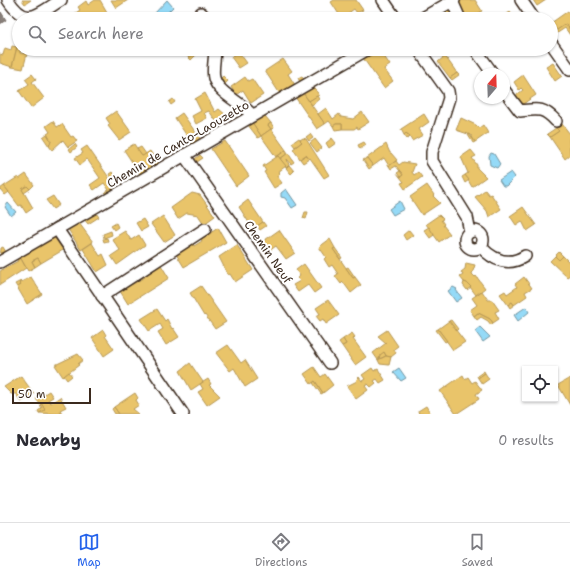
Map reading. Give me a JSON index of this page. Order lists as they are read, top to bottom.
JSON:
{
  "streets": {
    "street": ["Chemin de Canto-Laouzetto", "Chemin Neuf"]
  },
  "crossings": [
    ["Chemin de Canto-Laouzetto", "Chemin Neuf"]
  ],
  "scale_bar": "50 m",
  "north": "top",
  "page": {
    "search": "Search here",
    "scale": "50 m",
    "heading": ["Nearby", "0 results"],
    "nav": ["Map", "Directions", "Saved"]
  }
}
